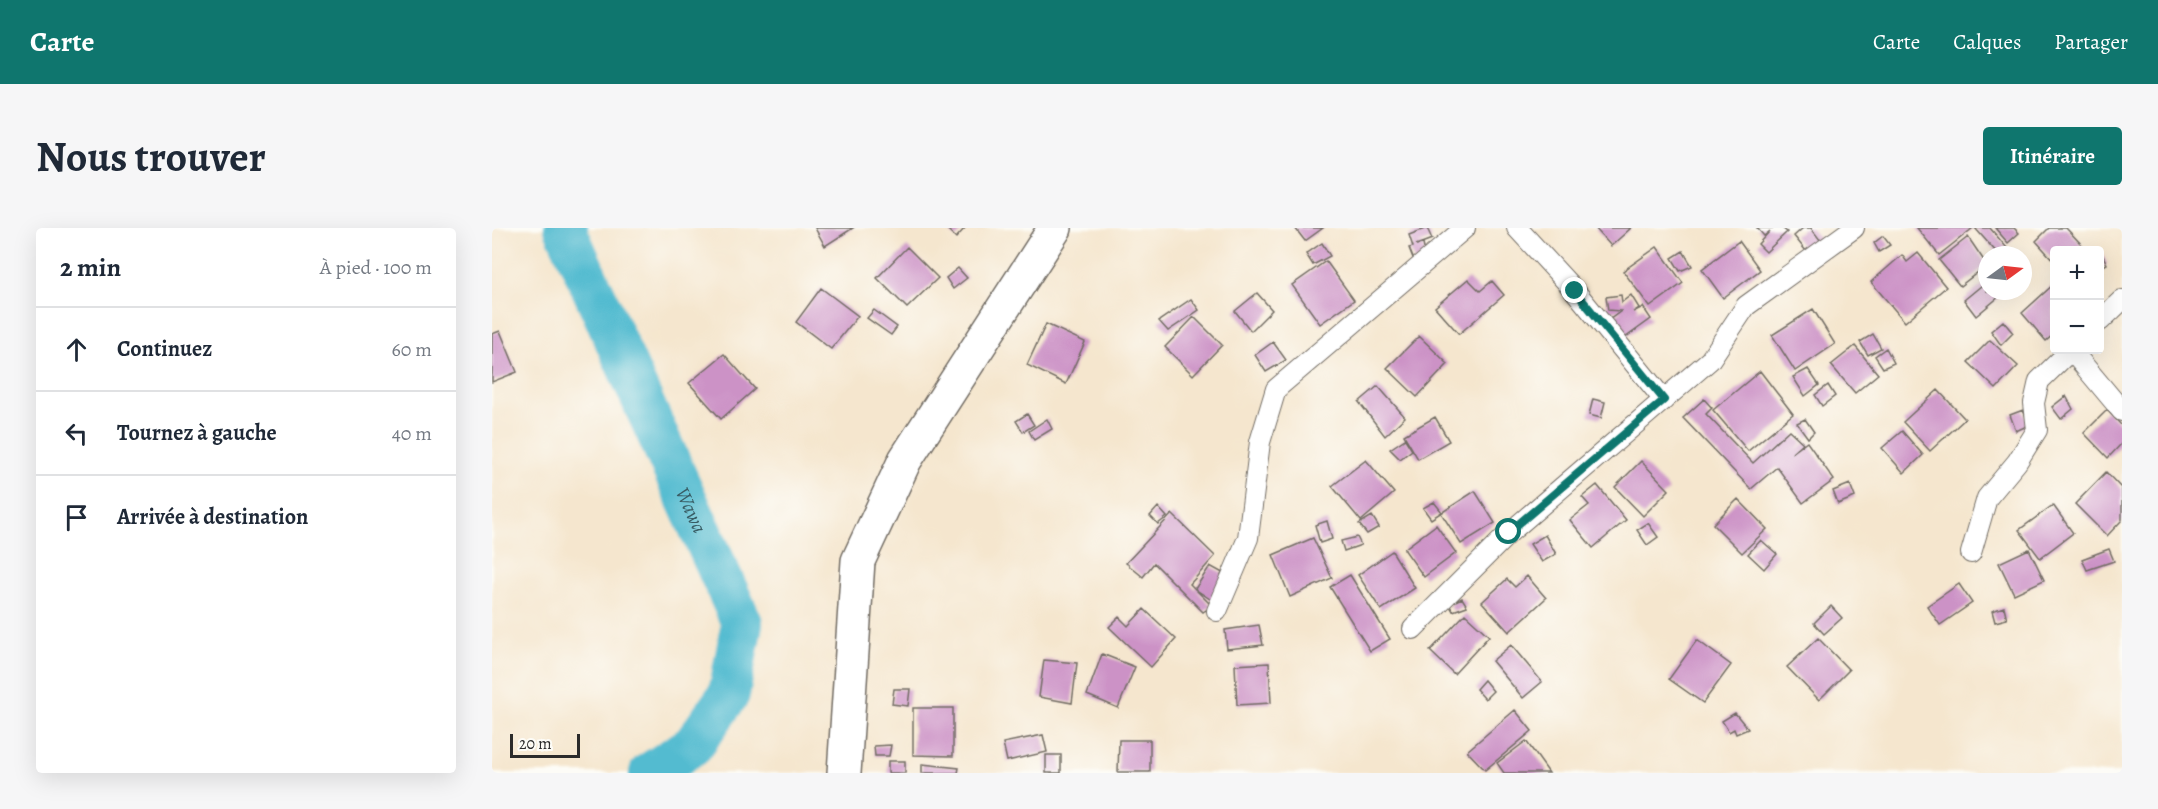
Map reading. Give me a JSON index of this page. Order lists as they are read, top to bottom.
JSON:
{
  "water": ["Wawa"],
  "scale_bar": "20 m",
  "north": "right",
  "page": {
    "header": "Carte",
    "nav": ["Carte", "Calques", "Partager"],
    "buttons": "Itinéraire",
    "title": "Nous trouver",
    "heading": ["2 min", "À pied · 100 m"],
    "map_buttons": ["+", "−"],
    "list": [
      ["Continuez", "60 m"],
      ["Tournez à gauche", "40 m"],
      "Arrivée à destination"
    ],
    "scale": "20 m"
  }
}
